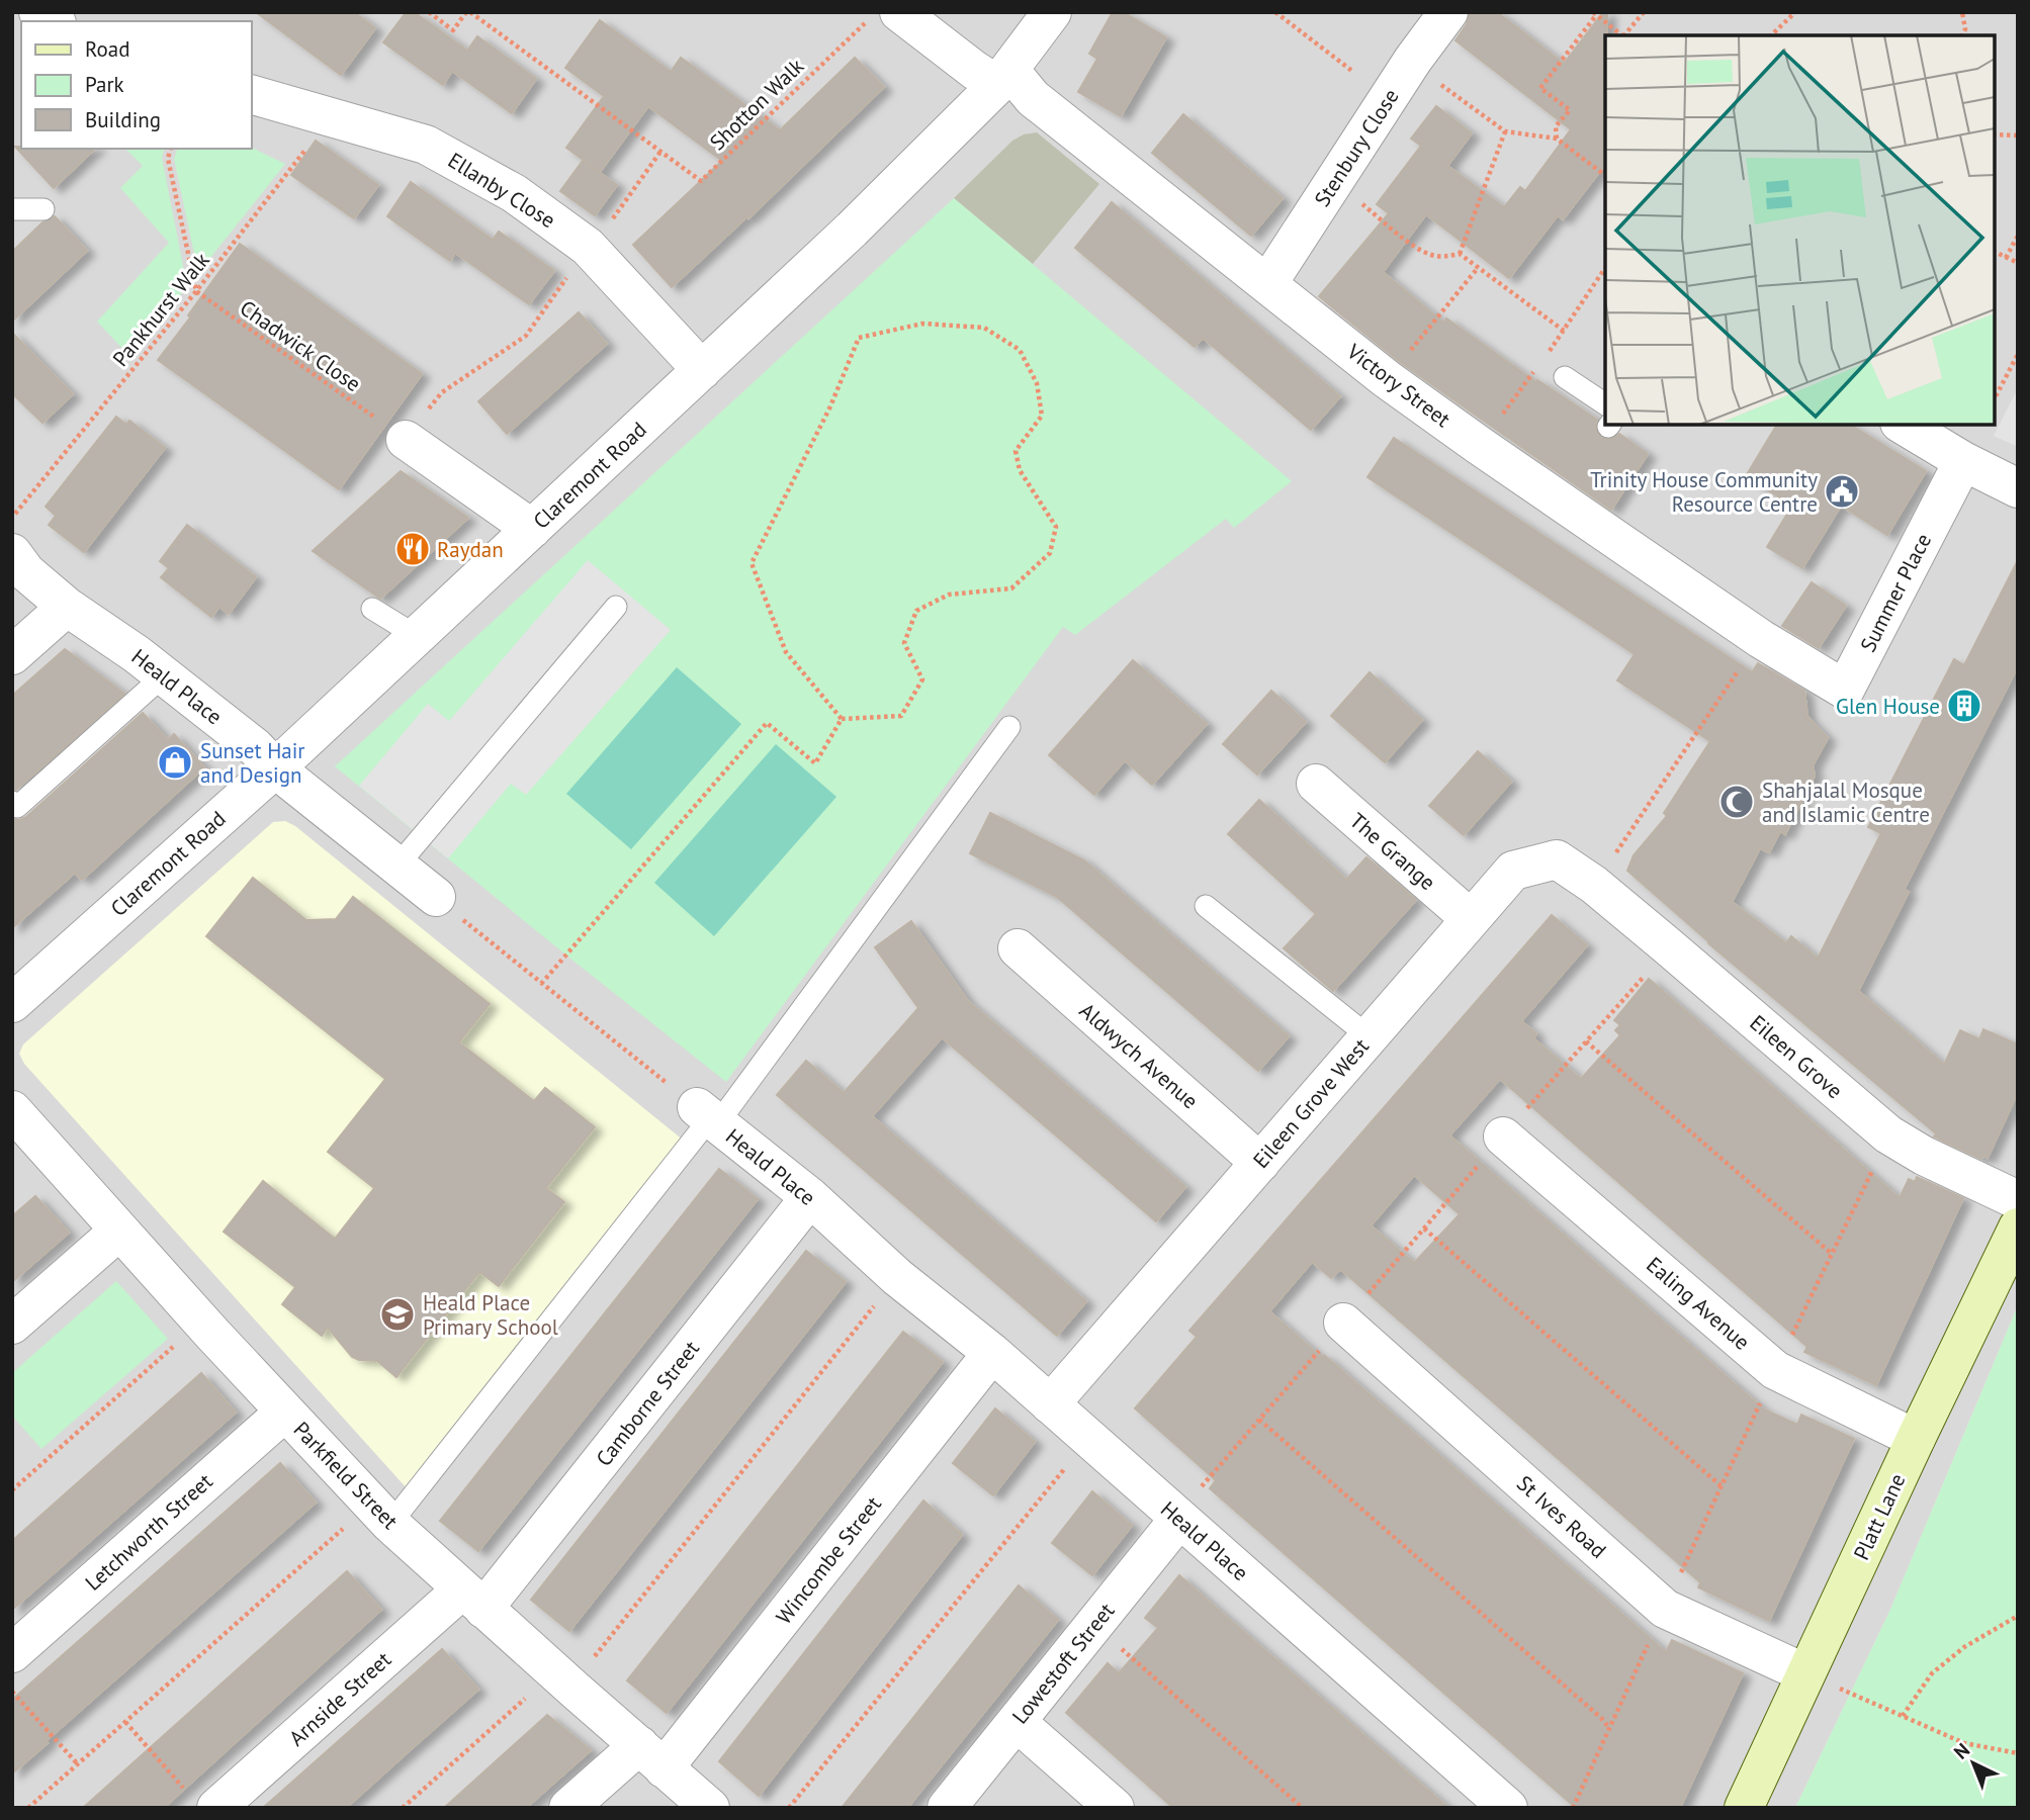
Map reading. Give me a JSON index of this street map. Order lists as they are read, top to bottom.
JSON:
{
  "streets": {
    "street": [
      "Stenbury Close",
      "Ellanby Close",
      "Victory Street",
      "Claremont Road",
      "Summer Place",
      "Heald Place",
      "The Grange",
      "Aldwych Avenue",
      "Eileen Grove",
      "Eileen Grove West",
      "Ealing Avenue",
      "Camborne Street",
      "Parkfield Street",
      "St Ives Road",
      "Platt Lane",
      "Letchworth Street",
      "Wincombe Street",
      "Lowestoft Street",
      "Arnside Street"
    ],
    "path": ["Shotton Walk", "Pankhurst Walk", "Chadwick Close"]
  },
  "crossings": [
    ["Shotton Walk", "Victory Street"],
    ["Stenbury Close", "Victory Street"],
    ["Ellanby Close", "Pankhurst Walk"],
    ["Ellanby Close", "Claremont Road"],
    ["Pankhurst Walk", "Chadwick Close"],
    ["Victory Street", "Claremont Road"],
    ["Victory Street", "Summer Place"],
    ["Claremont Road", "Heald Place"],
    ["Heald Place", "Eileen Grove West"],
    ["Heald Place", "Camborne Street"],
    ["Heald Place", "Wincombe Street"],
    ["Heald Place", "Lowestoft Street"],
    ["The Grange", "Eileen Grove West"],
    ["Aldwych Avenue", "Eileen Grove West"],
    ["Eileen Grove", "Eileen Grove West"],
    ["Ealing Avenue", "Platt Lane"],
    ["Camborne Street", "Parkfield Street"],
    ["Camborne Street", "Arnside Street"],
    ["Parkfield Street", "Letchworth Street"],
    ["Parkfield Street", "Wincombe Street"],
    ["Parkfield Street", "Arnside Street"],
    ["St Ives Road", "Platt Lane"]
  ],
  "places": {
    "public building": ["Trinity House Community Resource Centre"],
    "restaurant": ["Raydan"],
    "building": ["Glen House"],
    "shop": ["Sunset Hair and Design"],
    "mosque": ["Shahjalal Mosque and Islamic Centre"],
    "school or university": ["Heald Place Primary School"]
  },
  "legend": ["Road", "Park", "Building"],
  "north": "top left"
}
